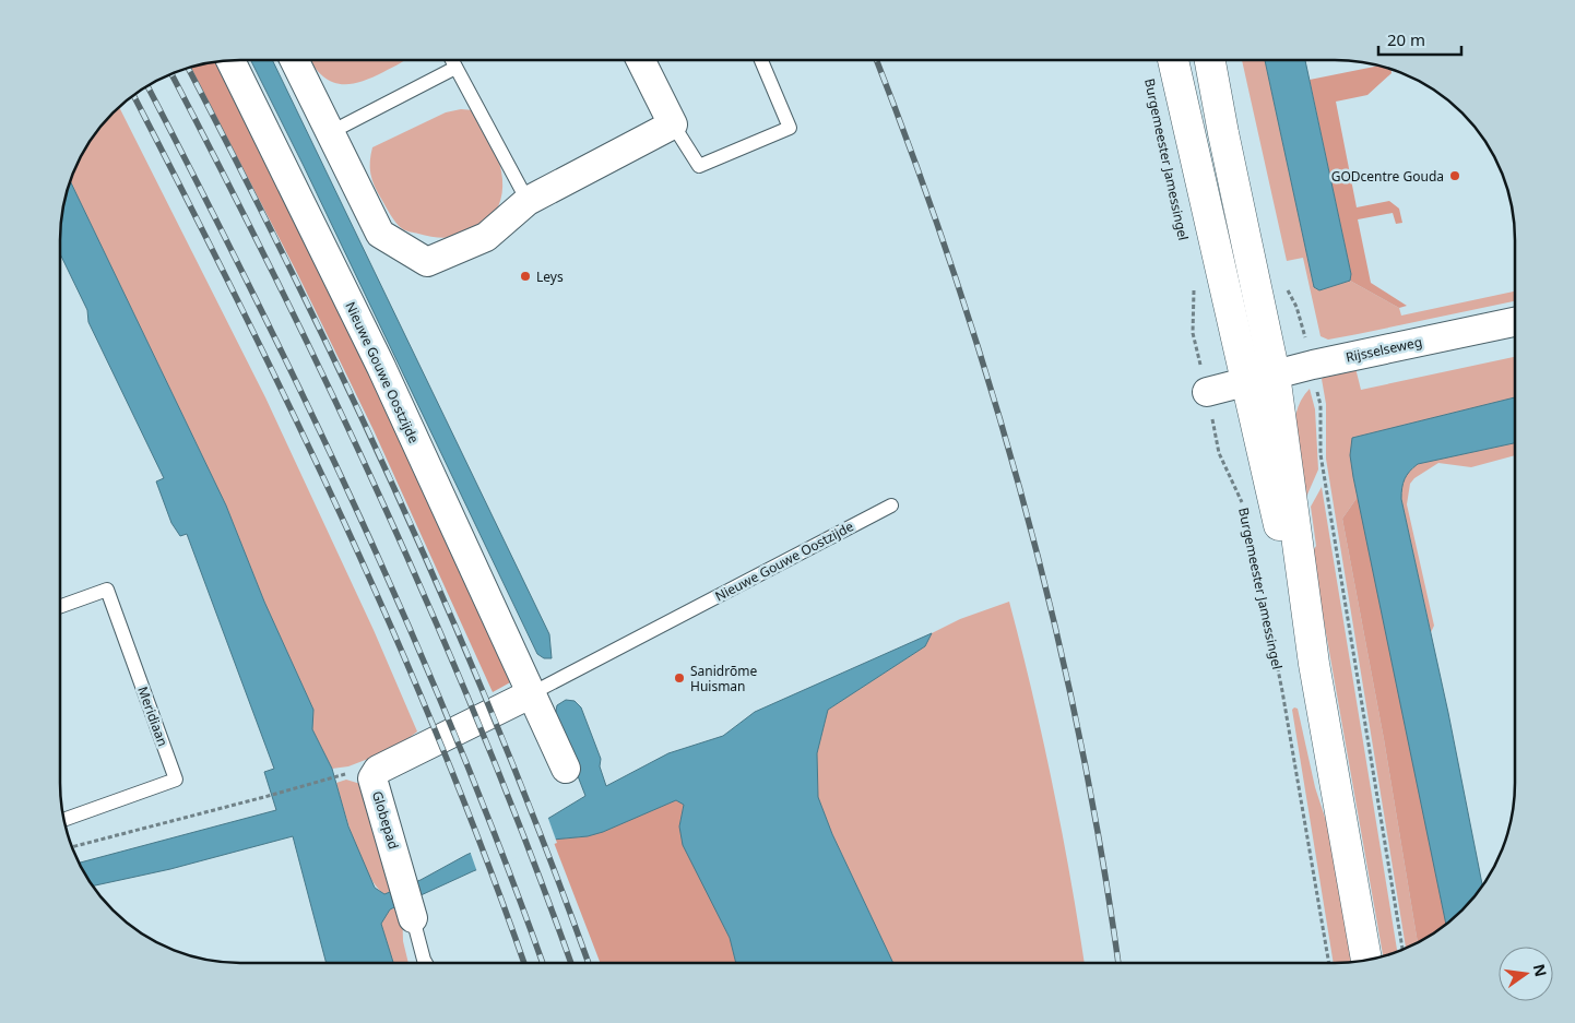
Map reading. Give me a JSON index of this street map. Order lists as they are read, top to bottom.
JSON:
{
  "streets": {
    "main road": ["Burgemeester Jamessingel"],
    "street": ["Rijsselseweg", "Nieuwe Gouwe Oostzijde", "Globepad"],
    "lane": ["Meridiaan"]
  },
  "crossings": [
    ["Burgemeester Jamessingel", "Rijsselseweg"],
    ["Nieuwe Gouwe Oostzijde", "Globepad"]
  ],
  "places": ["GODcentre Gouda", "Leys", "Sanidrõme Huisman"],
  "scale_bar": "20 m",
  "north": "right"
}
